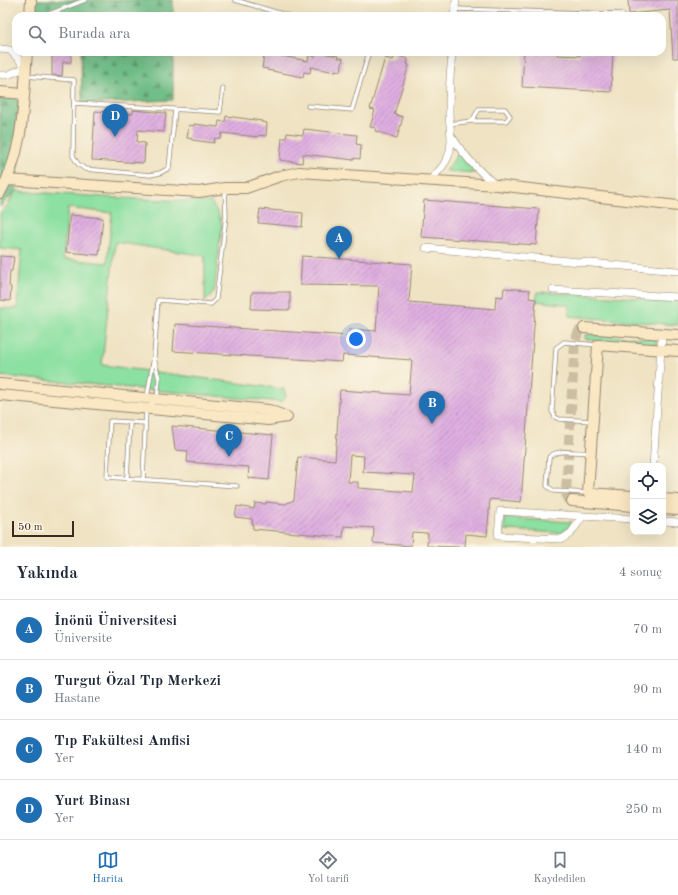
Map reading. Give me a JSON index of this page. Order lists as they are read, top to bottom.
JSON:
{
  "scale_bar": "50 m",
  "page": {
    "search": "Burada ara",
    "pins": [
      "D",
      "A",
      "B",
      "C"
    ],
    "scale": "50 m",
    "heading": ["Yakında", "4 sonuç"],
    "list": [
      {
        "mark": "A",
        "name": "İnönü Üniversitesi",
        "note": "Üniversite",
        "value": "70 m"
      },
      {
        "mark": "B",
        "name": "Turgut Özal Tıp Merkezi",
        "note": "Hastane",
        "value": "90 m"
      },
      {
        "mark": "C",
        "name": "Tıp Fakültesi Amfisi",
        "note": "Yer",
        "value": "140 m"
      },
      {
        "mark": "D",
        "name": "Yurt Binası",
        "note": "Yer",
        "value": "250 m"
      }
    ],
    "nav": ["Harita", "Yol tarifi", "Kaydedilen"]
  }
}
